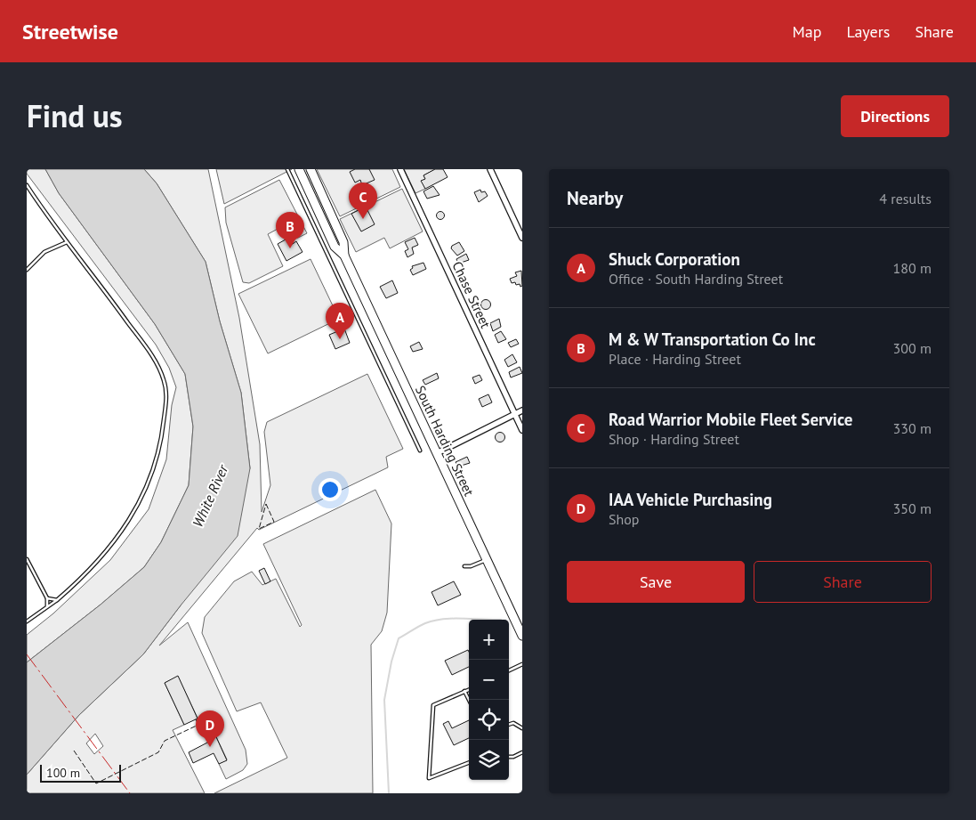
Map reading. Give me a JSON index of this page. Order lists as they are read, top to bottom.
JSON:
{
  "streets": {
    "main road": ["South Harding Street"],
    "street": ["Chase Street"]
  },
  "water": ["White River"],
  "scale_bar": "100 m",
  "page": {
    "header": "Streetwise",
    "nav": ["Map", "Layers", "Share"],
    "title": "Find us",
    "buttons": [
      "Directions",
      ["Save", "Share"]
    ],
    "heading": ["Nearby", "4 results"],
    "pins": [
      "C",
      "B",
      "A",
      "D"
    ],
    "list": [
      {
        "mark": "A",
        "name": "Shuck Corporation",
        "note": "Office · South Harding Street",
        "value": "180 m"
      },
      {
        "mark": "B",
        "name": "M & W Transportation Co Inc",
        "note": "Place · Harding Street",
        "value": "300 m"
      },
      {
        "mark": "C",
        "name": "Road Warrior Mobile Fleet Service",
        "note": "Shop · Harding Street",
        "value": "330 m"
      },
      {
        "mark": "D",
        "name": "IAA Vehicle Purchasing",
        "note": "Shop",
        "value": "350 m"
      }
    ],
    "map_buttons": ["+", "−"],
    "scale": "100 m"
  }
}
